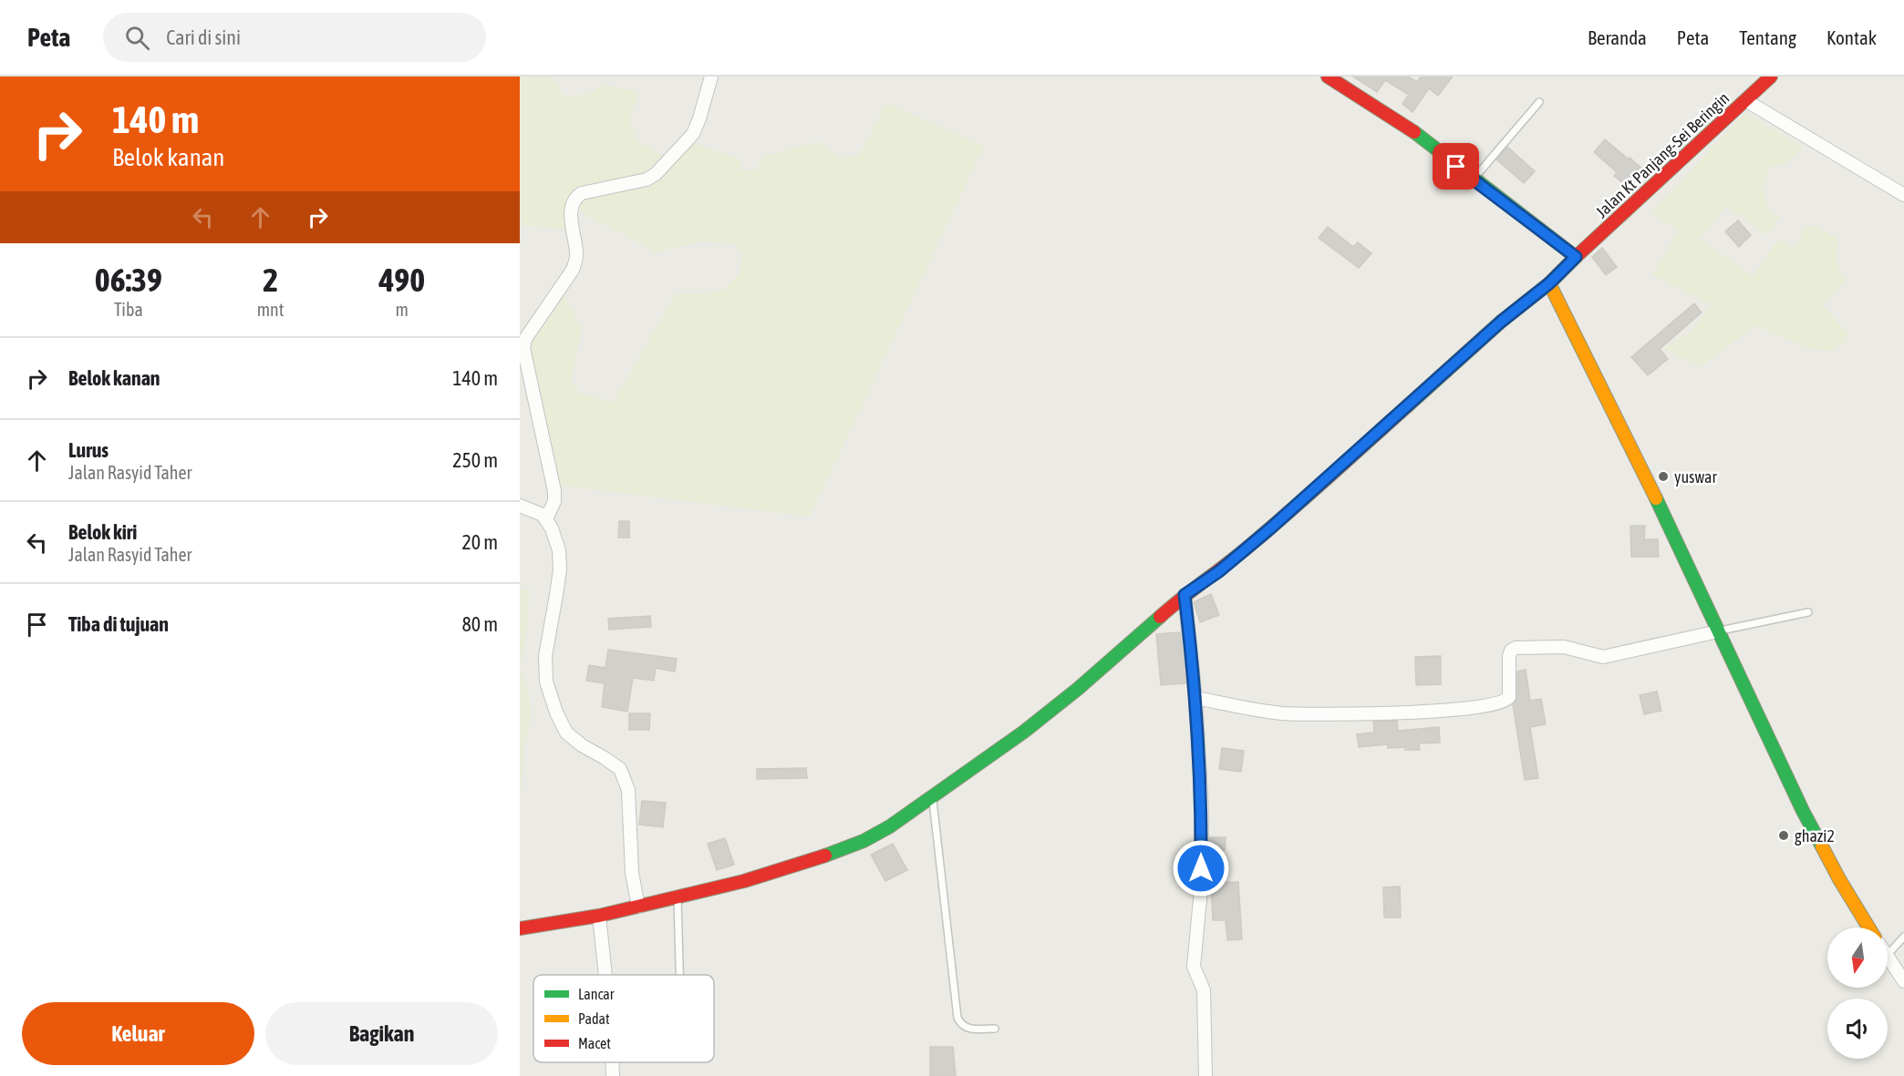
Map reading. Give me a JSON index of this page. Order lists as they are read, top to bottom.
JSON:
{
  "streets": {
    "street": ["Jalan Kt Panjang-Sei Beringin"]
  },
  "places": ["yuswar", "ghazi2"],
  "legend": ["Lancar", "Padat", "Macet"],
  "north": "bottom",
  "page": {
    "header": "Peta",
    "search": "Cari di sini",
    "nav": [
      "Beranda",
      "Peta",
      "Tentang",
      "Kontak"
    ],
    "turn": ["140 m", "Belok kanan"],
    "eta": [
      "06:39",
      "Tiba",
      "2",
      "mnt",
      "490",
      "m"
    ],
    "list": [
      {
        "name": "Belok kanan",
        "value": "140 m"
      },
      {
        "name": "Lurus",
        "note": "Jalan Rasyid Taher",
        "value": "250 m"
      },
      {
        "name": "Belok kiri",
        "note": "Jalan Rasyid Taher",
        "value": "20 m"
      },
      {
        "name": "Tiba di tujuan",
        "value": "80 m"
      }
    ],
    "buttons": ["Keluar", "Bagikan"]
  }
}
